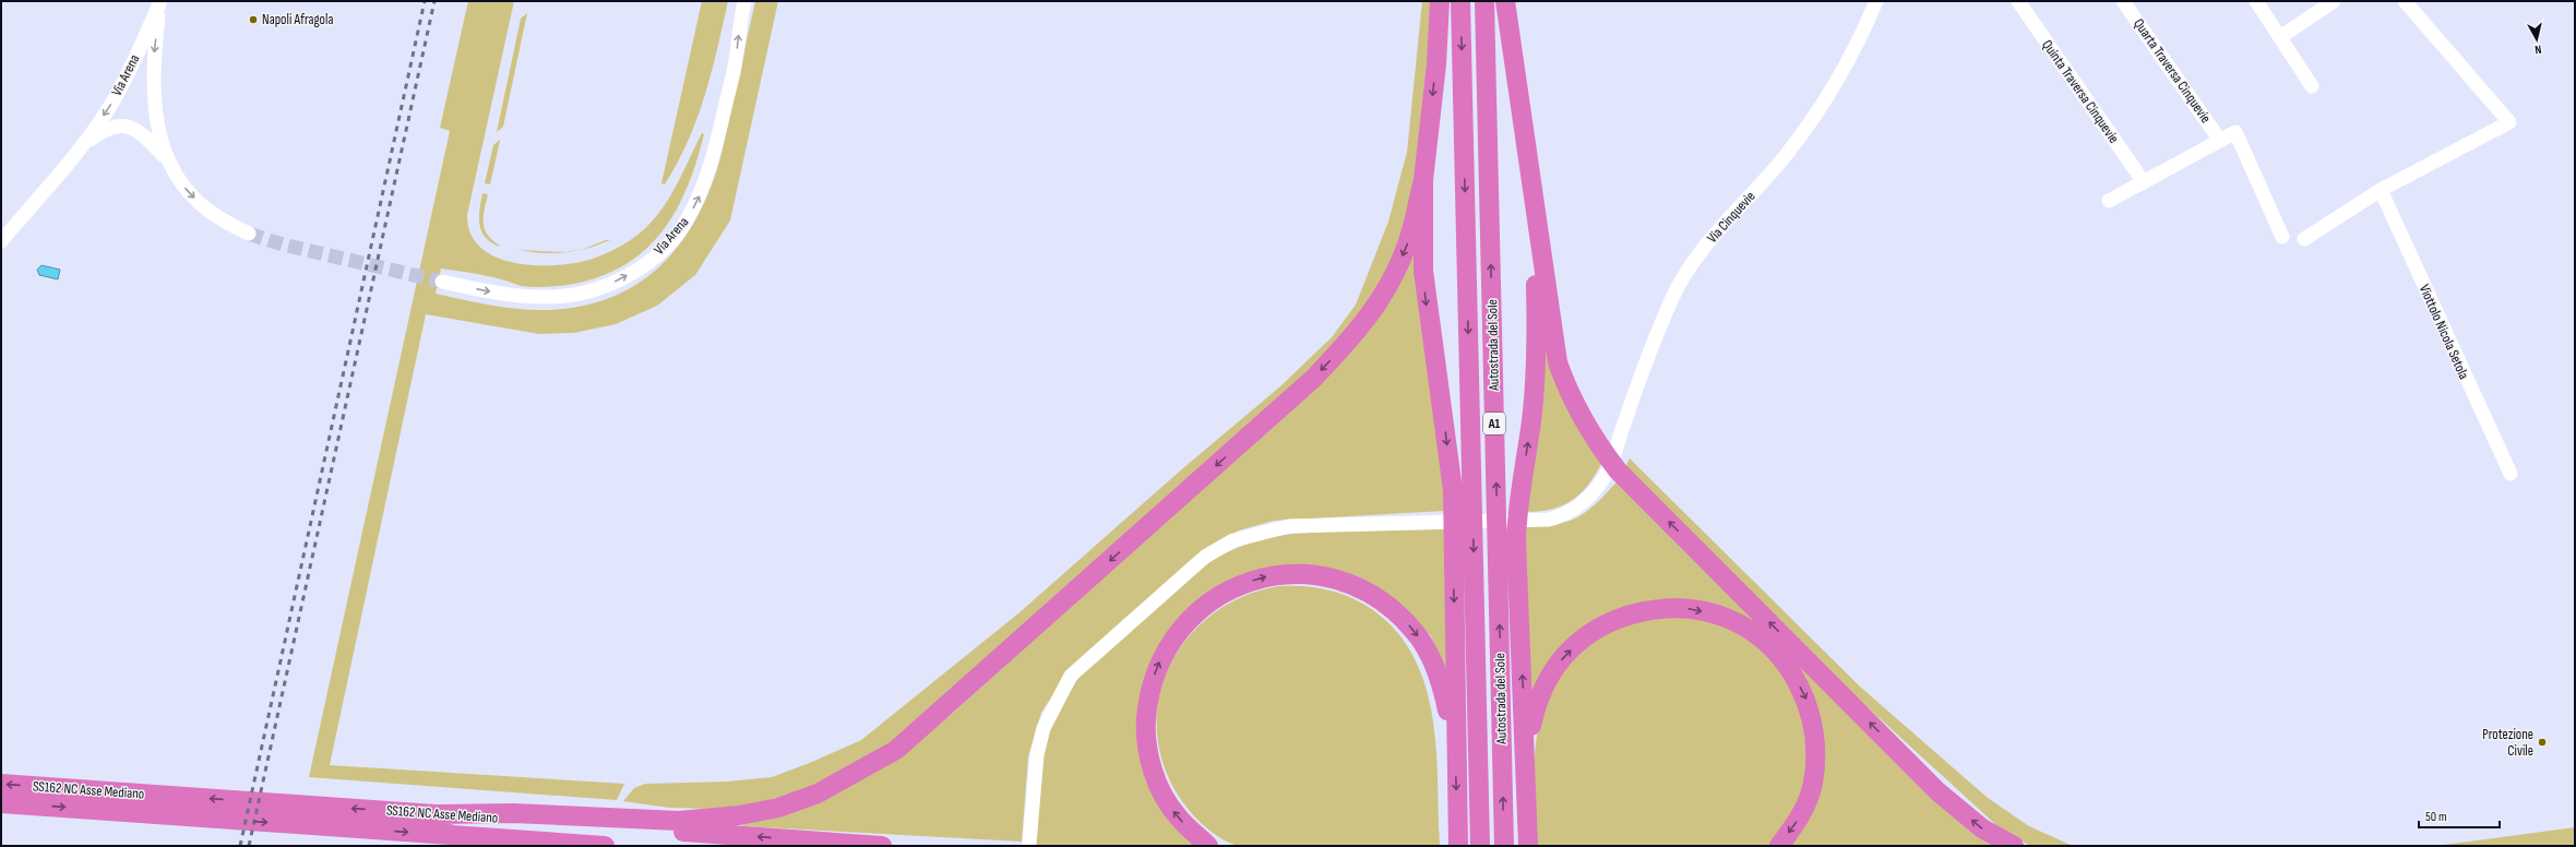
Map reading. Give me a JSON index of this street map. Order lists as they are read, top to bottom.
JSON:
{
  "streets": {
    "highway": ["Autostrada del Sole", "A1", "SS162 NC Asse Mediano"],
    "street": [
      "Quarta Traversa Cinquevie",
      "Via Arena",
      "Quinta Traversa Cinquevie",
      "Via Cinquevie",
      "Viottolo Nicola Setola"
    ]
  },
  "places": ["Napoli Afragola", "Protezione Civile"],
  "scale_bar": "50 m",
  "north": "bottom"
}
